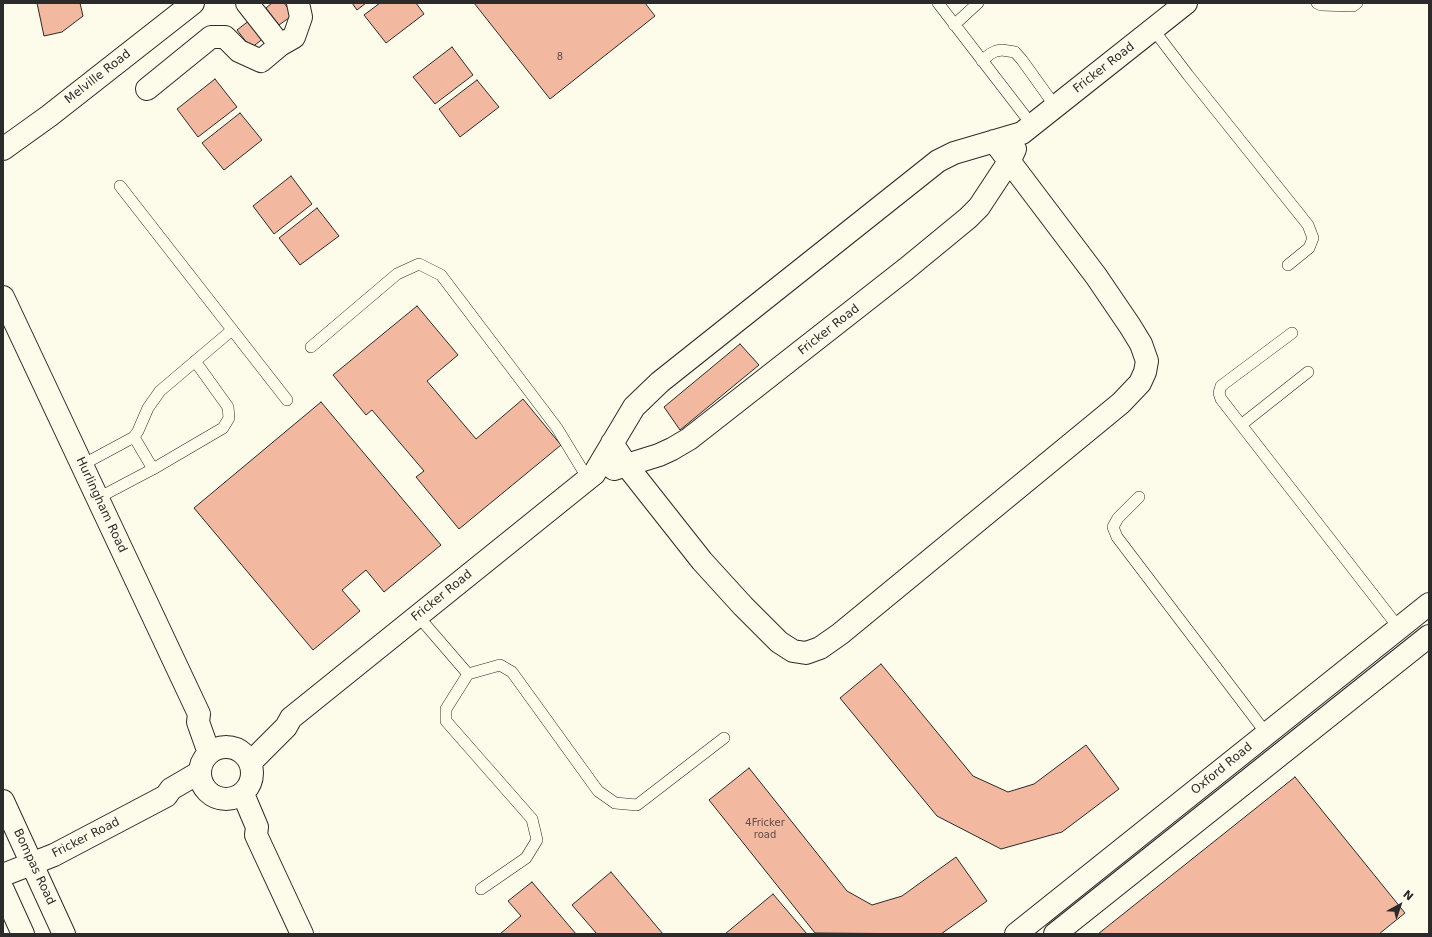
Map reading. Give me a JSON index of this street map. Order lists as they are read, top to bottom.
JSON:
{
  "streets": {
    "street": [
      "Fricker Road",
      "Melville Road",
      "Hurlingham Road",
      "Oxford Road",
      "Bompas Road"
    ]
  },
  "crossings": [
    ["Fricker Road", "Hurlingham Road"],
    ["Fricker Road", "Bompas Road"]
  ],
  "house_numbers": ["8", "4Fricker road"],
  "north": "top right"
}
